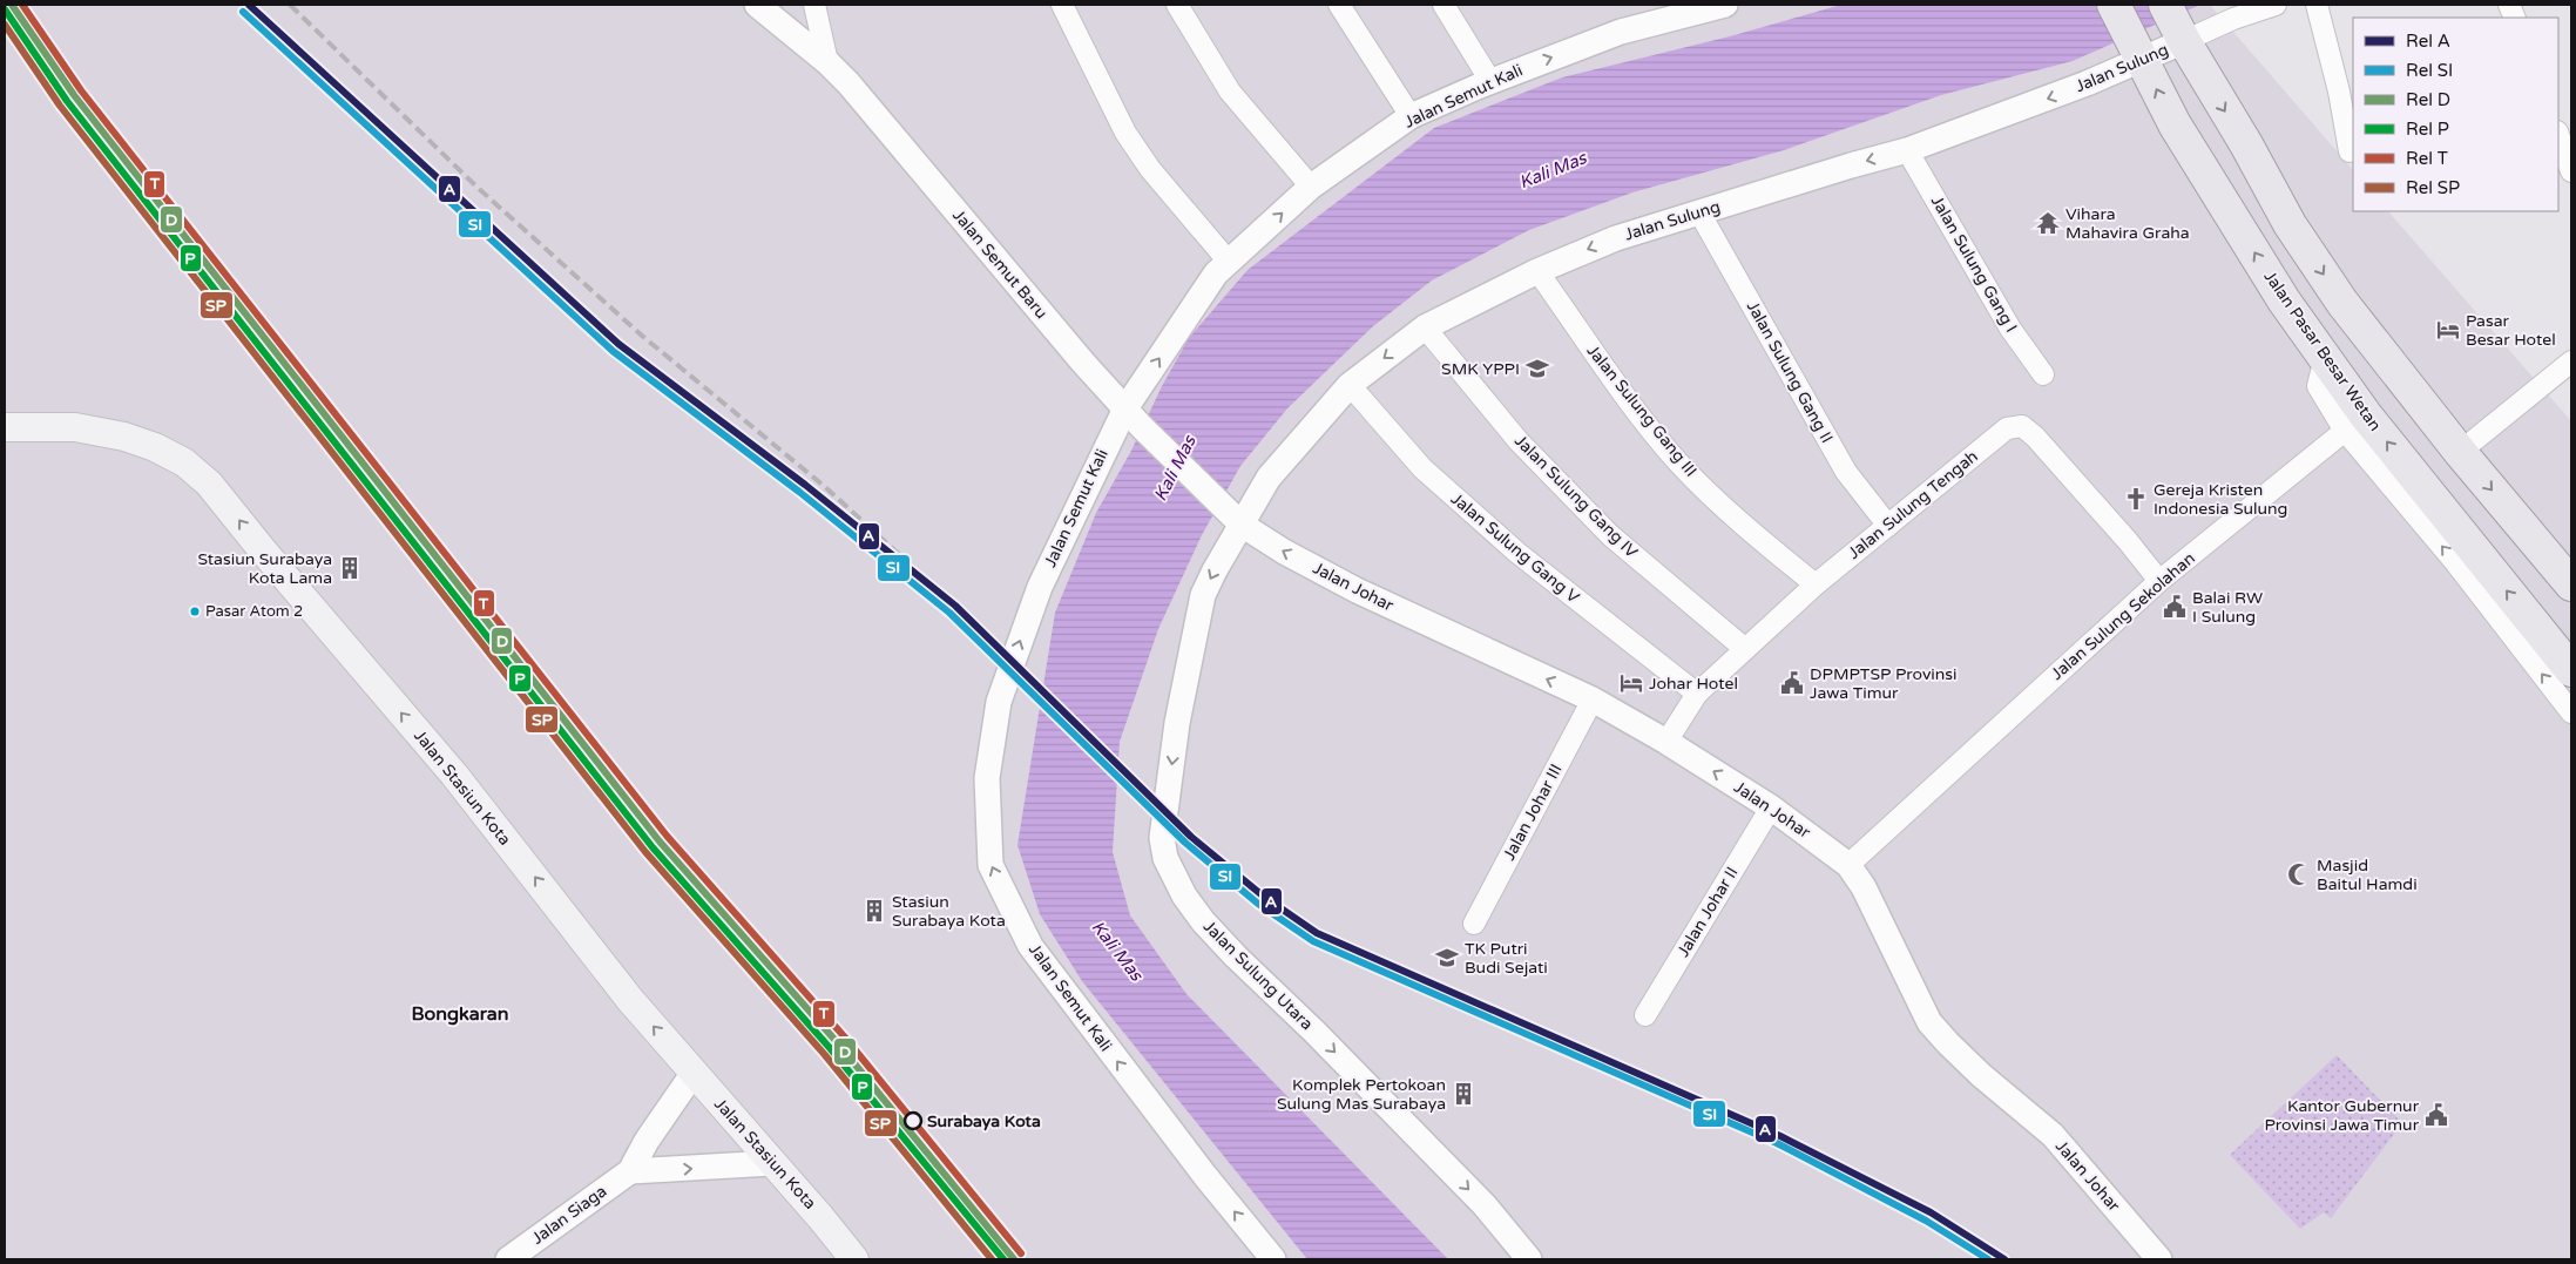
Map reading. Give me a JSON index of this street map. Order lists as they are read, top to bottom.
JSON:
{
  "streets": {
    "main road": ["Jalan Pasar Besar Wetan", "Jalan Stasiun Kota"],
    "street": [
      "Jalan Sulung",
      "Jalan Semut Kali",
      "Jalan Semut Baru",
      "Jalan Sulung Gang I",
      "Jalan Sulung Gang II",
      "Jalan Sulung Gang III",
      "Jalan Sulung Gang IV",
      "Jalan Sulung Tengah",
      "Jalan Sulung Gang V",
      "Jalan Johar",
      "Jalan Sulung Sekolahan",
      "Jalan Johar III",
      "Jalan Johar II",
      "Jalan Sulung Utara",
      "Jalan Siaga"
    ]
  },
  "crossings": [
    ["Jalan Sulung", "Jalan Semut Baru"],
    ["Jalan Sulung", "Jalan Sulung Gang I"],
    ["Jalan Sulung", "Jalan Pasar Besar Wetan"],
    ["Jalan Sulung", "Jalan Sulung Gang II"],
    ["Jalan Sulung", "Jalan Sulung Gang III"],
    ["Jalan Sulung", "Jalan Sulung Gang IV"],
    ["Jalan Sulung", "Jalan Sulung Gang V"],
    ["Jalan Sulung", "Jalan Johar"],
    ["Jalan Sulung", "Jalan Sulung Utara"],
    ["Jalan Semut Kali", "Jalan Semut Baru"],
    ["Jalan Semut Baru", "Jalan Johar"],
    ["Jalan Semut Baru", "Jalan Sulung Utara"],
    ["Jalan Sulung Gang II", "Jalan Sulung Tengah"],
    ["Jalan Sulung Gang III", "Jalan Sulung Tengah"],
    ["Jalan Sulung Gang IV", "Jalan Sulung Tengah"],
    ["Jalan Sulung Tengah", "Jalan Sulung Gang V"],
    ["Jalan Sulung Tengah", "Jalan Johar"],
    ["Jalan Sulung Tengah", "Jalan Sulung Sekolahan"],
    ["Jalan Johar", "Jalan Sulung Sekolahan"],
    ["Jalan Johar", "Jalan Johar III"],
    ["Jalan Johar", "Jalan Johar II"],
    ["Jalan Johar", "Jalan Sulung Utara"],
    ["Jalan Stasiun Kota", "Jalan Siaga"]
  ],
  "one_way": [
    "Jalan Sulung",
    "Jalan Johar",
    "Jalan Stasiun Kota",
    "Jalan Sulung Utara"
  ],
  "districts": ["Bongkaran"],
  "water": ["Kali Mas"],
  "places": {
    "temple": ["Vihara Mahavira Graha"],
    "hotel": ["Pasar Besar Hotel", "Johar Hotel"],
    "school or university": ["SMK YPPI", "TK Putri Budi Sejati"],
    "church": ["Gereja Kristen Indonesia Sulung"],
    "building": ["Stasiun Surabaya Kota Lama", "Stasiun Surabaya Kota", "Komplek Pertokoan Sulung Mas Surabaya"],
    "public building": ["Balai RW I Sulung", "DPMPTSP Provinsi Jawa Timur", "Kantor Gubernur Provinsi Jawa Timur"],
    "other": ["Pasar Atom 2", "Surabaya Kota"],
    "mosque": ["Masjid Baitul Hamdi"]
  },
  "lines": [
    "rail line A",
    "rail line D",
    "rail line T",
    "rail line P",
    "rail line SI",
    "rail line SP"
  ],
  "legend": [
    "Rel A",
    "Rel SI",
    "Rel D",
    "Rel P",
    "Rel T",
    "Rel SP"
  ]
}
